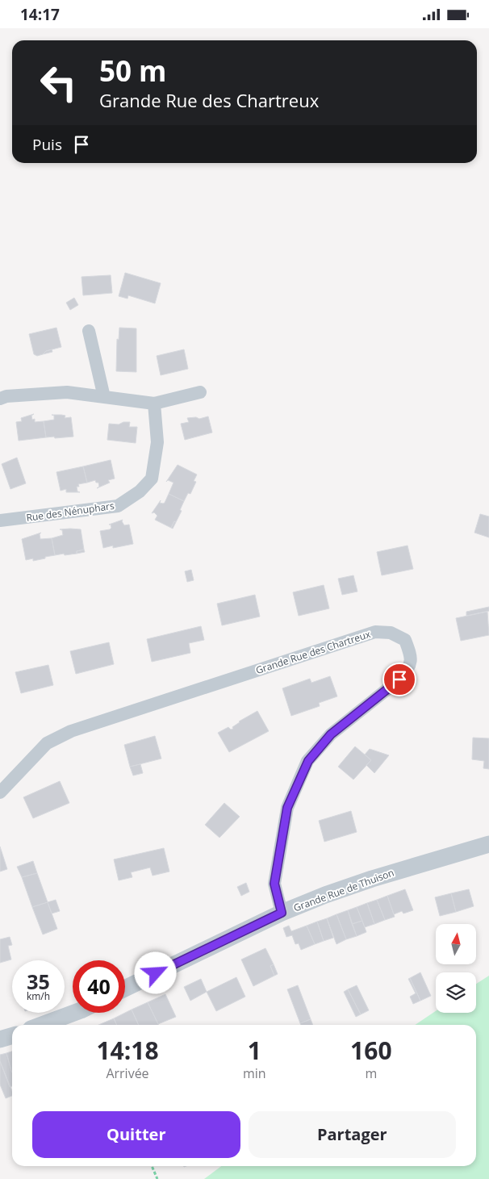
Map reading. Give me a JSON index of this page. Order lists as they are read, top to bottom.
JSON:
{
  "streets": {
    "street": ["Rue des Nénuphars", "Grande Rue des Chartreux", "Grande Rue de Thuison"]
  },
  "crossings": [
    ["Grande Rue des Chartreux", "Grande Rue de Thuison"]
  ],
  "north": "top",
  "page": {
    "status": "14:17",
    "turn": ["50 m", "Grande Rue des Chartreux"],
    "then": "Puis",
    "speed": "35 km/h",
    "limit": "40",
    "eta": [
      "14:18",
      "Arrivée",
      "1",
      "min",
      "160",
      "m"
    ],
    "buttons": ["Quitter", "Partager"]
  }
}
